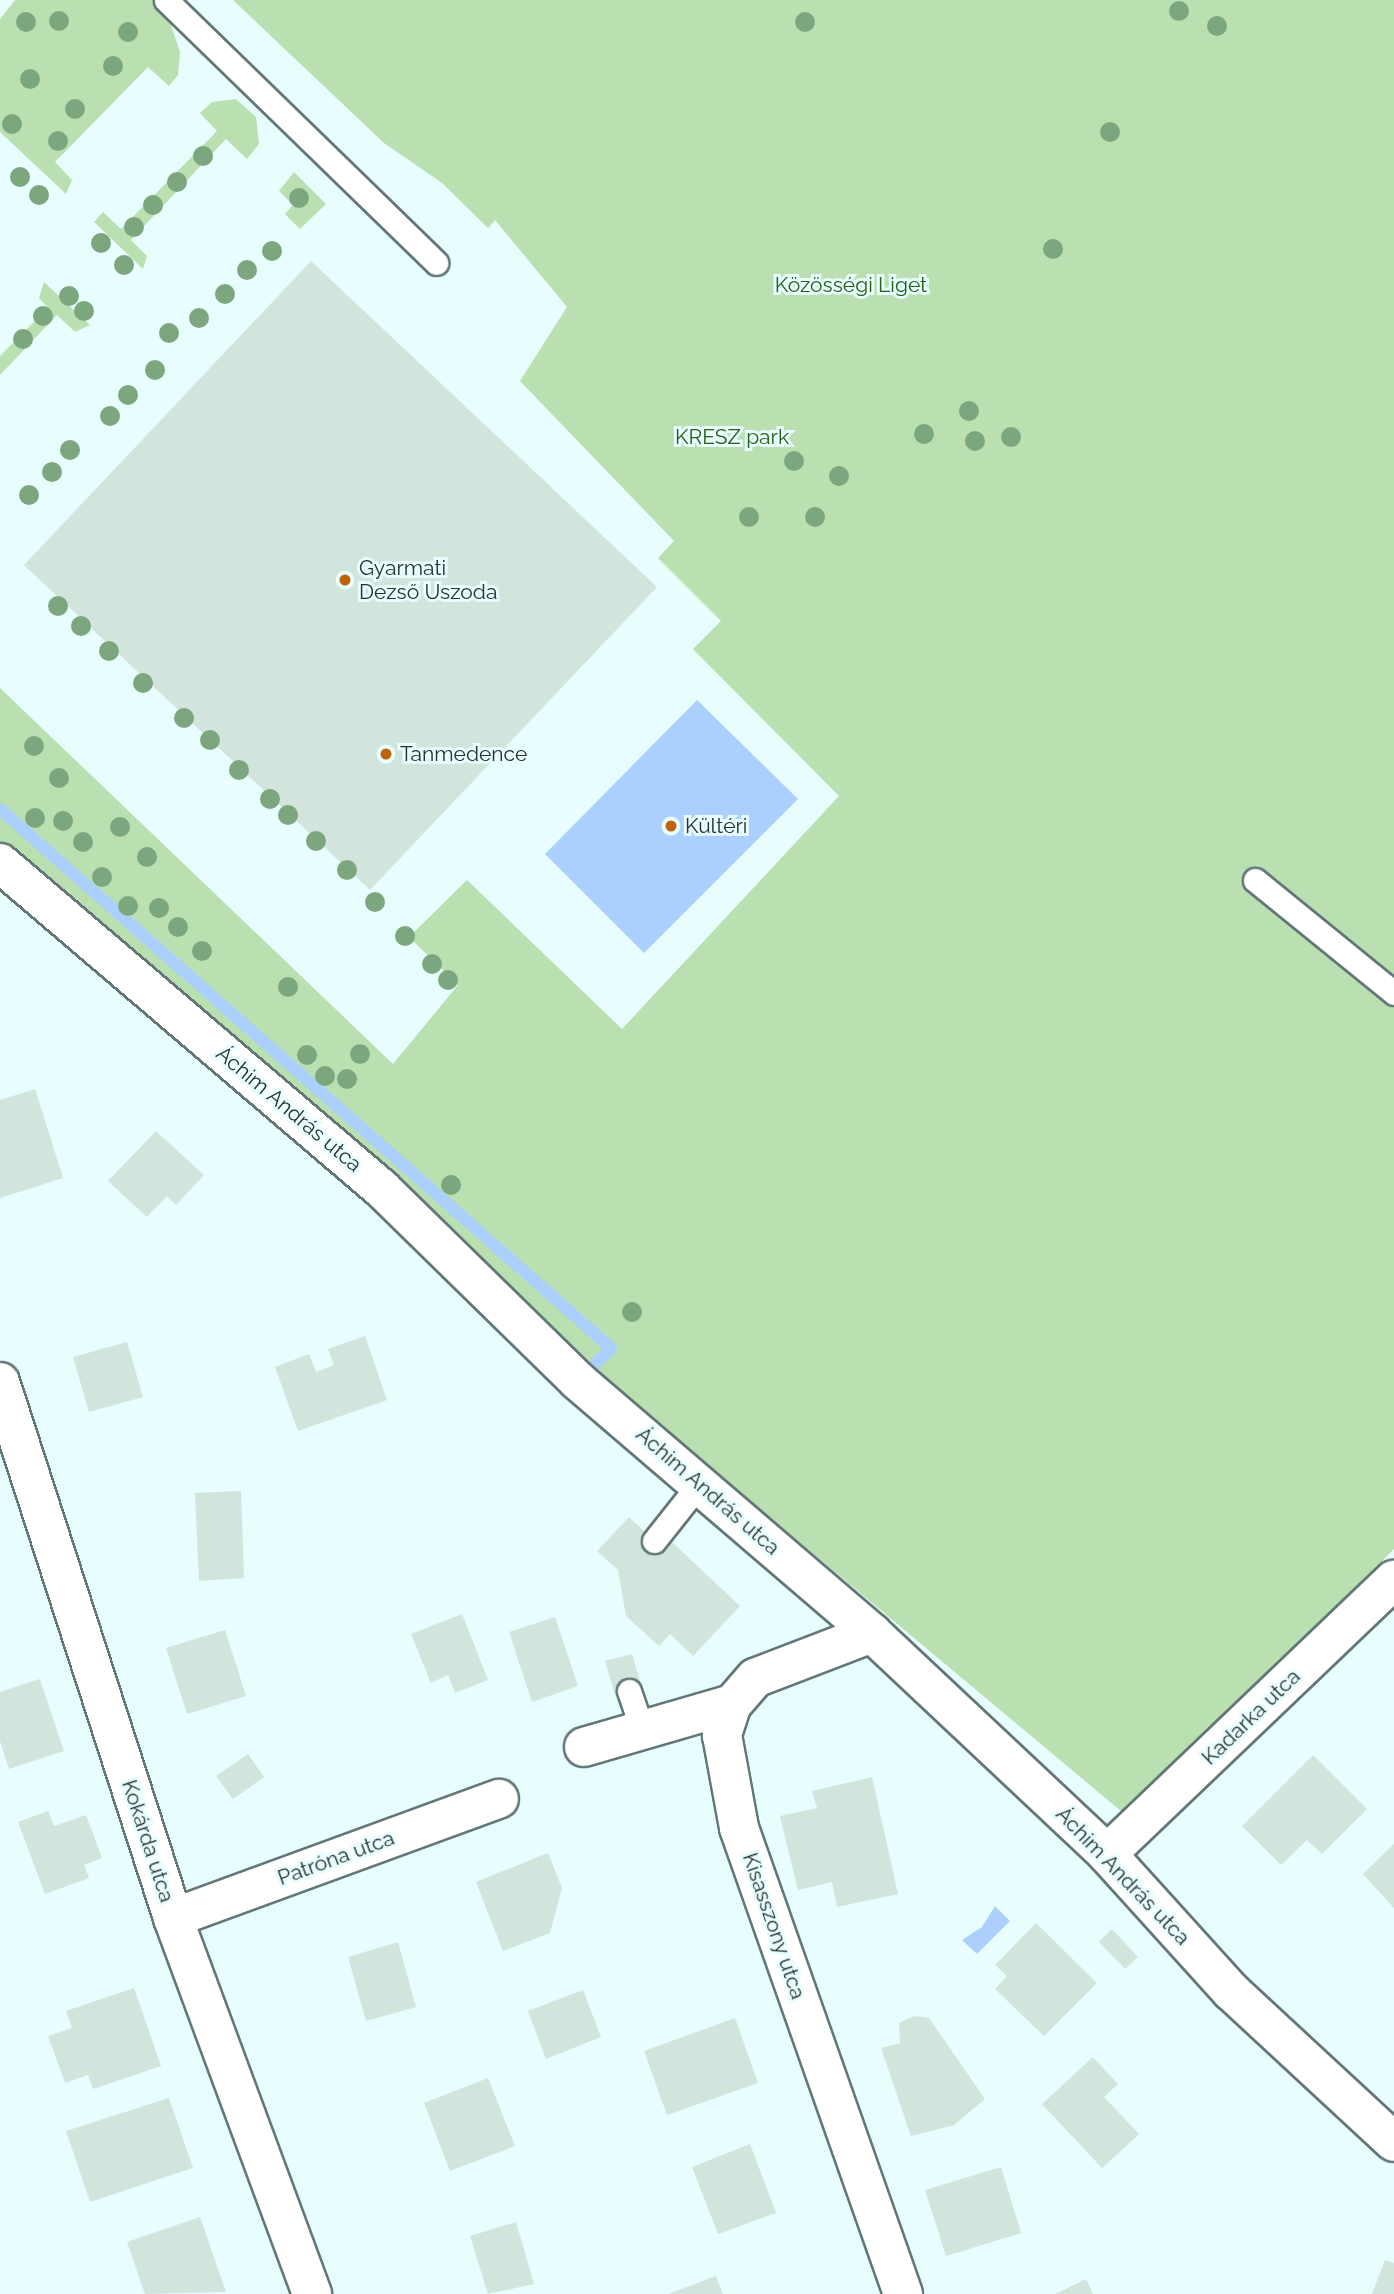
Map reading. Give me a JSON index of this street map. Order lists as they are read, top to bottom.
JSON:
{
  "streets": {
    "street": [
      "Áchim András utca",
      "Kadarka utca",
      "Kokárda utca",
      "Patróna utca",
      "Kisasszony utca"
    ]
  },
  "crossings": [
    ["Áchim András utca", "Kadarka utca"],
    ["Áchim András utca", "Kisasszony utca"],
    ["Kokárda utca", "Patróna utca"]
  ],
  "parks": ["Közösségi Liget", "KRESZ park"],
  "places": ["Gyarmati Dezső Uszoda", "Tanmedence", "Kültéri"]
}
